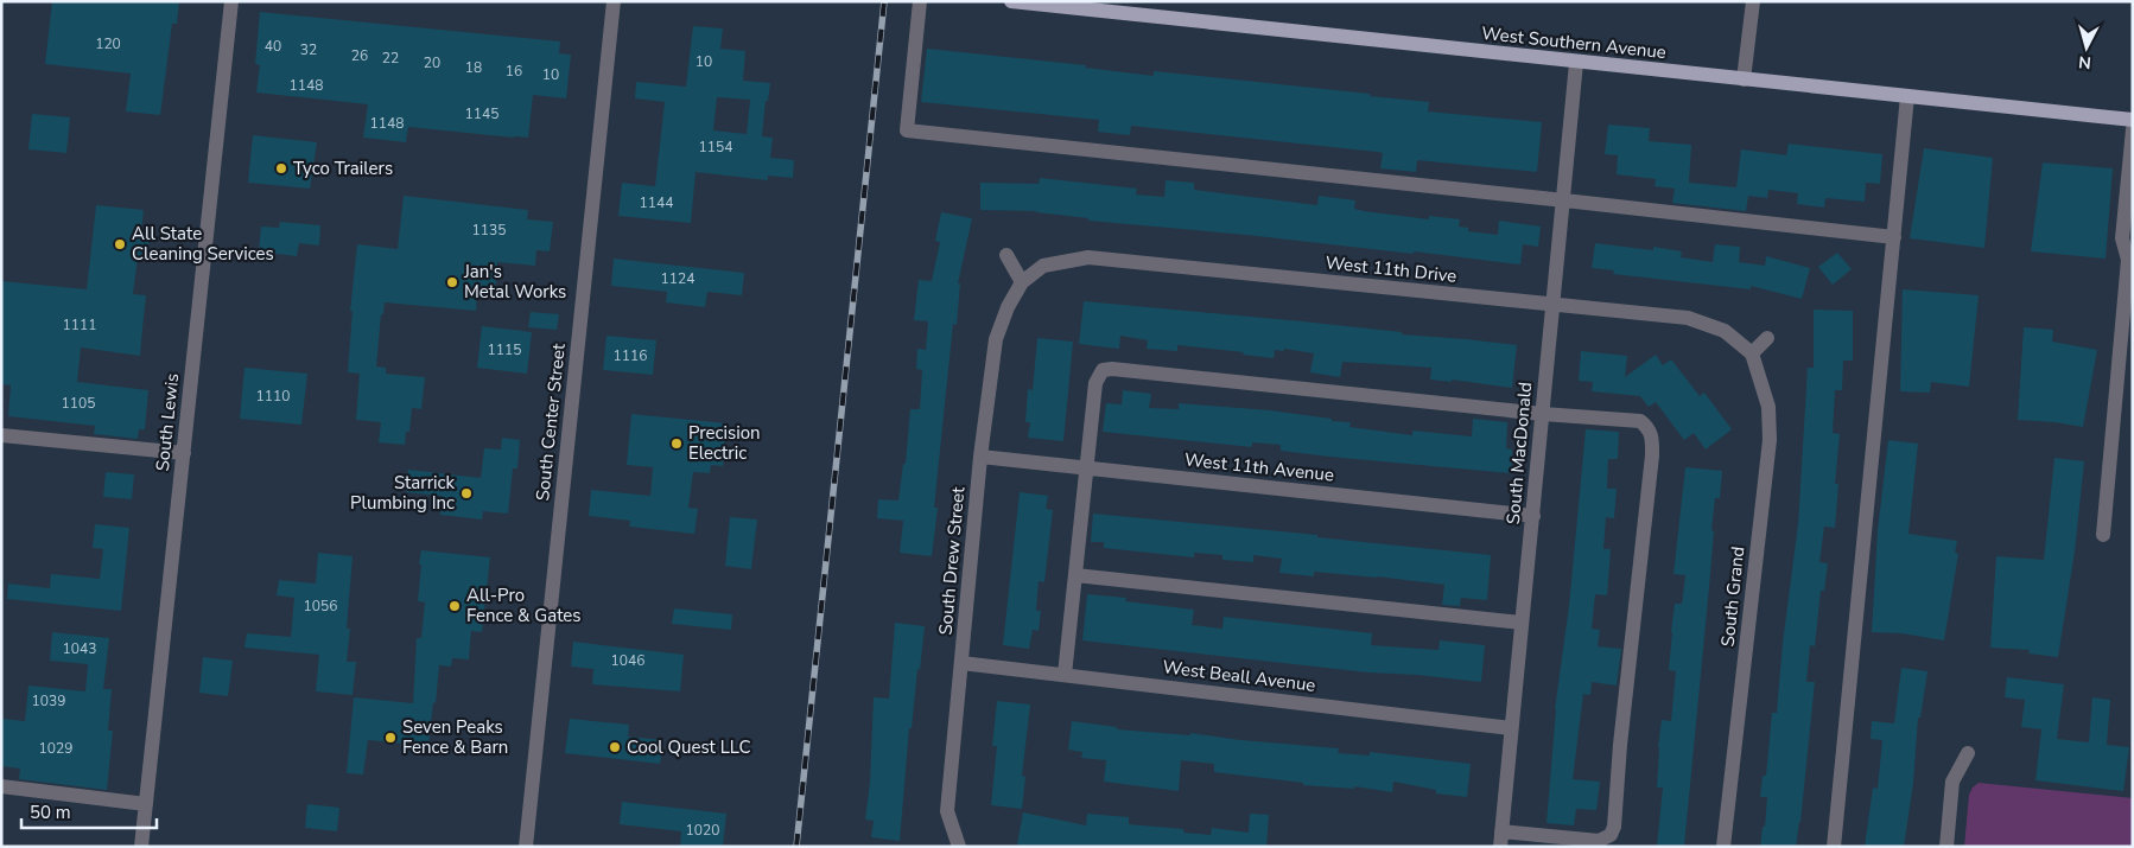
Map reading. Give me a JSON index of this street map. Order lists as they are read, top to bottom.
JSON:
{
  "streets": {
    "main road": ["West Southern Avenue"],
    "street": [
      "West 11th Drive",
      "South Lewis",
      "South Center Street",
      "South MacDonald",
      "West 11th Avenue",
      "South Drew Street",
      "South Grand",
      "West Beall Avenue"
    ]
  },
  "crossings": [
    ["West Southern Avenue", "South MacDonald"],
    ["West 11th Drive", "South MacDonald"],
    ["West 11th Drive", "South Drew Street"],
    ["West 11th Drive", "South Grand"],
    ["South MacDonald", "West 11th Avenue"],
    ["South MacDonald", "West Beall Avenue"],
    ["West 11th Avenue", "South Drew Street"],
    ["South Drew Street", "West Beall Avenue"]
  ],
  "places": [
    "Tyco Trailers",
    "All State Cleaning Services",
    "Jan's Metal Works",
    "Precision Electric",
    "Starrick Plumbing Inc",
    "All-Pro Fence & Gates",
    "Seven Peaks Fence & Barn",
    "Cool Quest LLC"
  ],
  "house_numbers": [
    "120",
    "40",
    "32",
    "26",
    "22",
    "10",
    "20",
    "18",
    "16",
    "10",
    "1148",
    "1145",
    "1148",
    "1154",
    "1144",
    "1135",
    "1124",
    "1111",
    "1115",
    "1116",
    "1110",
    "1105",
    "1056",
    "1043",
    "1046",
    "1039",
    "1029",
    "1020"
  ],
  "scale_bar": "50 m",
  "north": "bottom"
}
